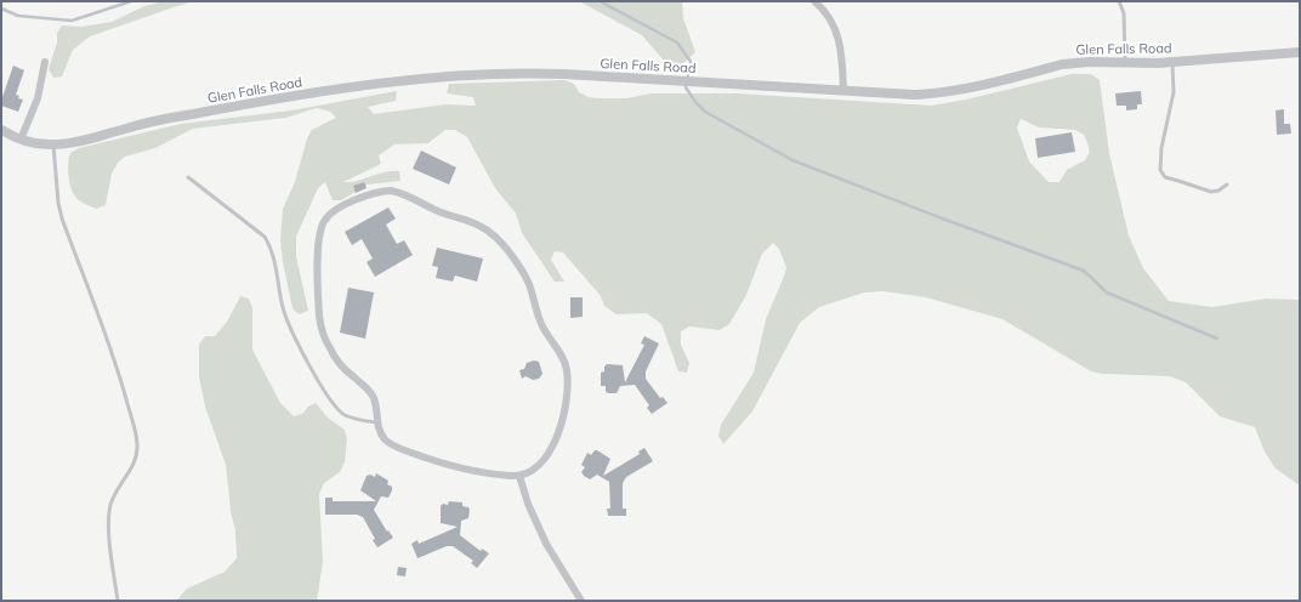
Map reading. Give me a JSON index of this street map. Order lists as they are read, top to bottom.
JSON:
{
  "streets": {
    "street": ["Glen Falls Road"]
  }
}
